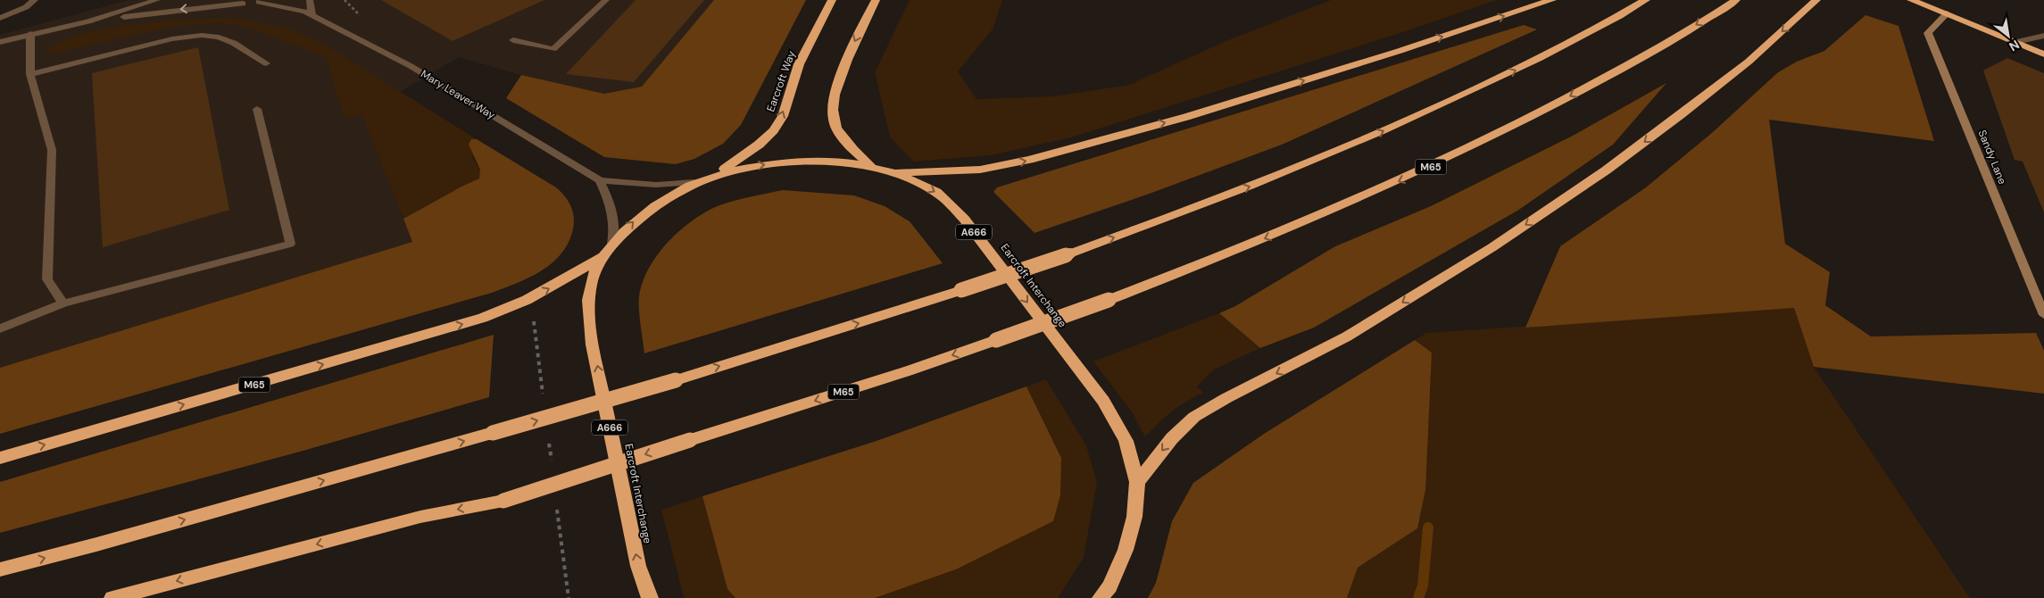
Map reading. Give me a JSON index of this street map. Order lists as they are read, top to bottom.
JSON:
{
  "streets": {
    "highway": [
      "Earcroft Way",
      "M65",
      "A666",
      "Earcroft Interchange"
    ],
    "main road": ["Sandy Lane"],
    "street": ["Mary Leaver Way"]
  },
  "crossings": [
    ["Earcroft Way", "Earcroft Interchange"],
    ["Mary Leaver Way", "Earcroft Interchange"],
    ["A666", "Earcroft Interchange"]
  ],
  "one_way": ["Earcroft Way"],
  "north": "bottom right"
}
